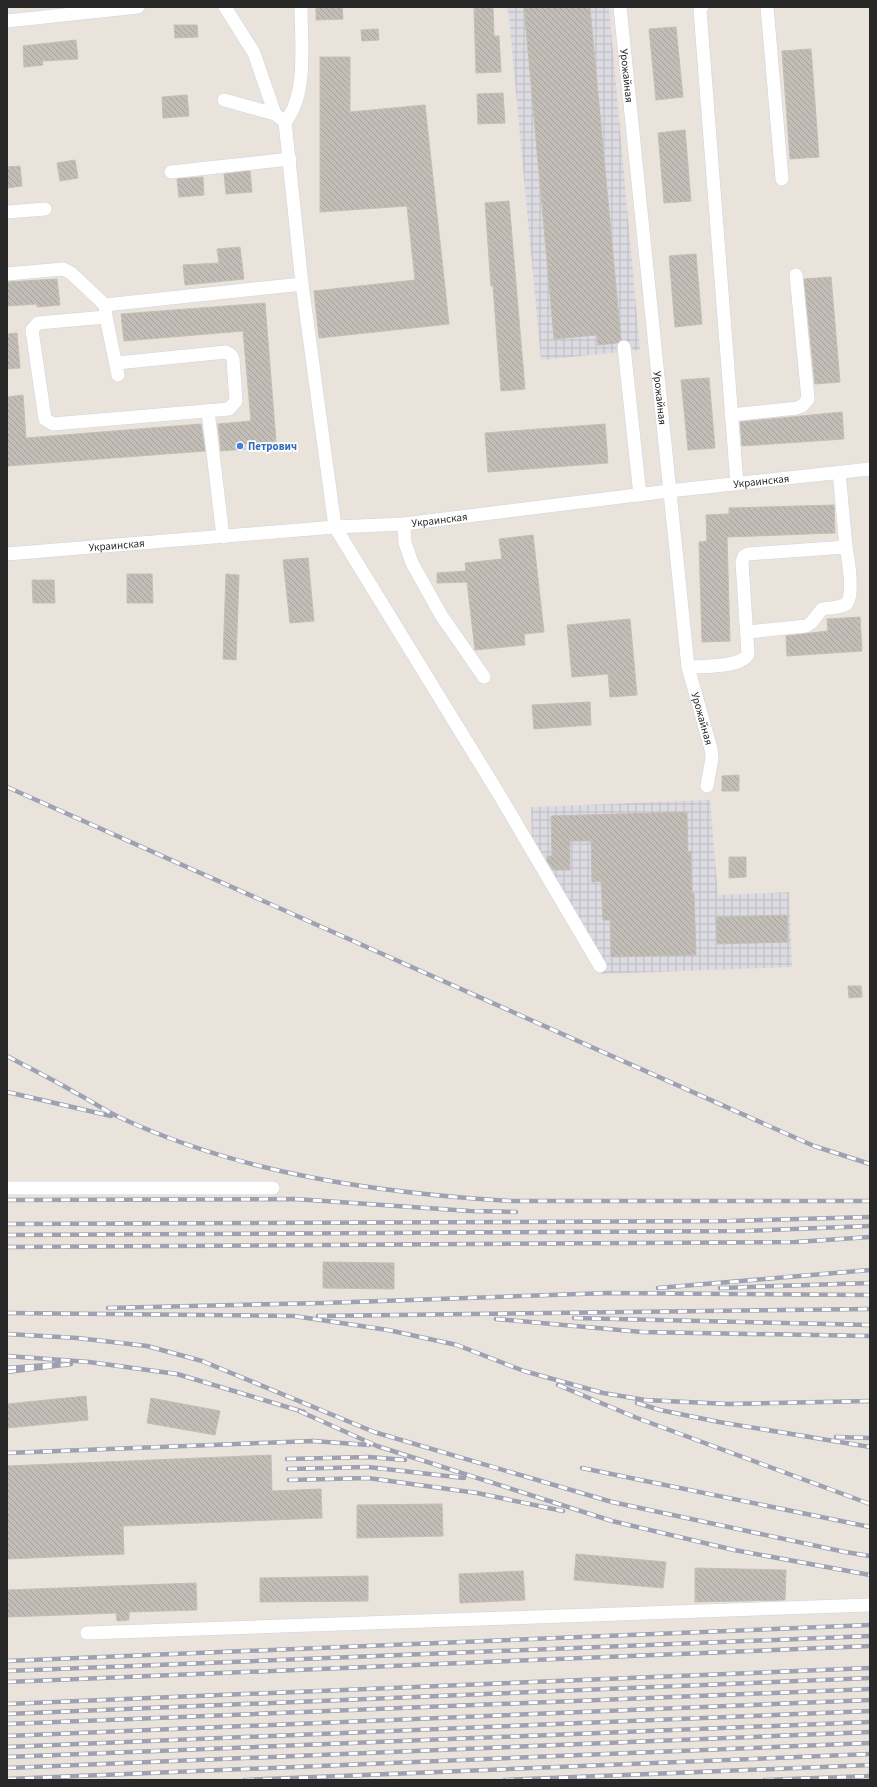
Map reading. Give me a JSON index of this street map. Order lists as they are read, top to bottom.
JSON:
{
  "streets": {
    "street": ["Урожайная", "Украинская"]
  },
  "crossings": [
    ["Урожайная", "Украинская"]
  ],
  "places": ["Петрович"]
}
